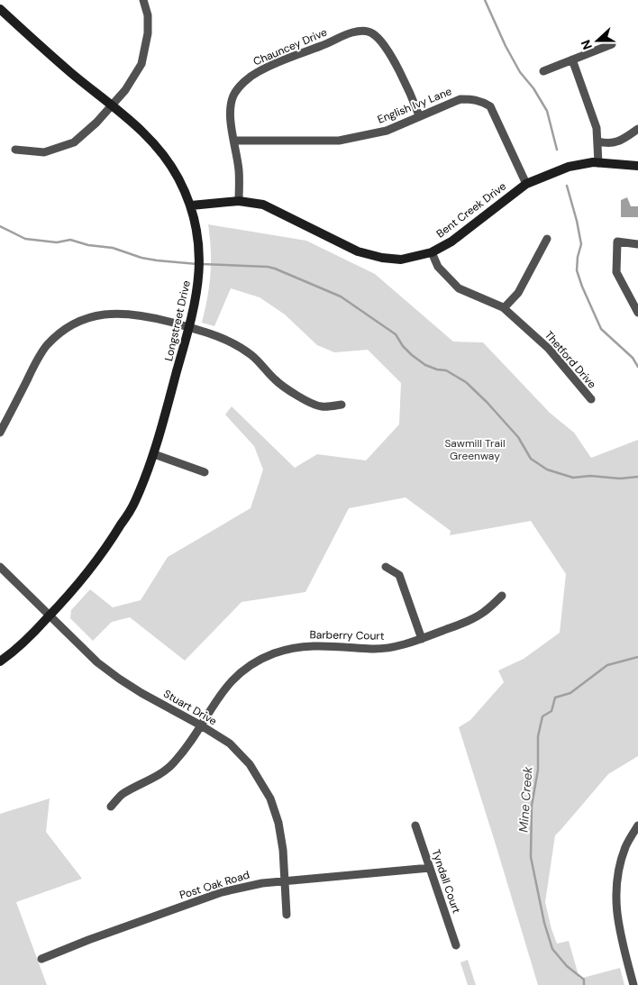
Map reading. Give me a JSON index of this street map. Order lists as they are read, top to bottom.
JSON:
{
  "streets": {
    "street": [
      "Chauncey Drive",
      "English Ivy Lane",
      "Bent Creek Drive",
      "Longstreet Drive",
      "Thetford Drive",
      "Barberry Court",
      "Stuart Drive",
      "Tyndall Court",
      "Post Oak Road"
    ]
  },
  "crossings": [
    ["Chauncey Drive", "English Ivy Lane"],
    ["Chauncey Drive", "Bent Creek Drive"],
    ["English Ivy Lane", "Bent Creek Drive"],
    ["Bent Creek Drive", "Longstreet Drive"],
    ["Bent Creek Drive", "Thetford Drive"],
    ["Longstreet Drive", "Stuart Drive"],
    ["Barberry Court", "Stuart Drive"],
    ["Stuart Drive", "Post Oak Road"],
    ["Tyndall Court", "Post Oak Road"]
  ],
  "water": ["Mine Creek"],
  "parks": ["Sawmill Trail Greenway"],
  "north": "left"
}
